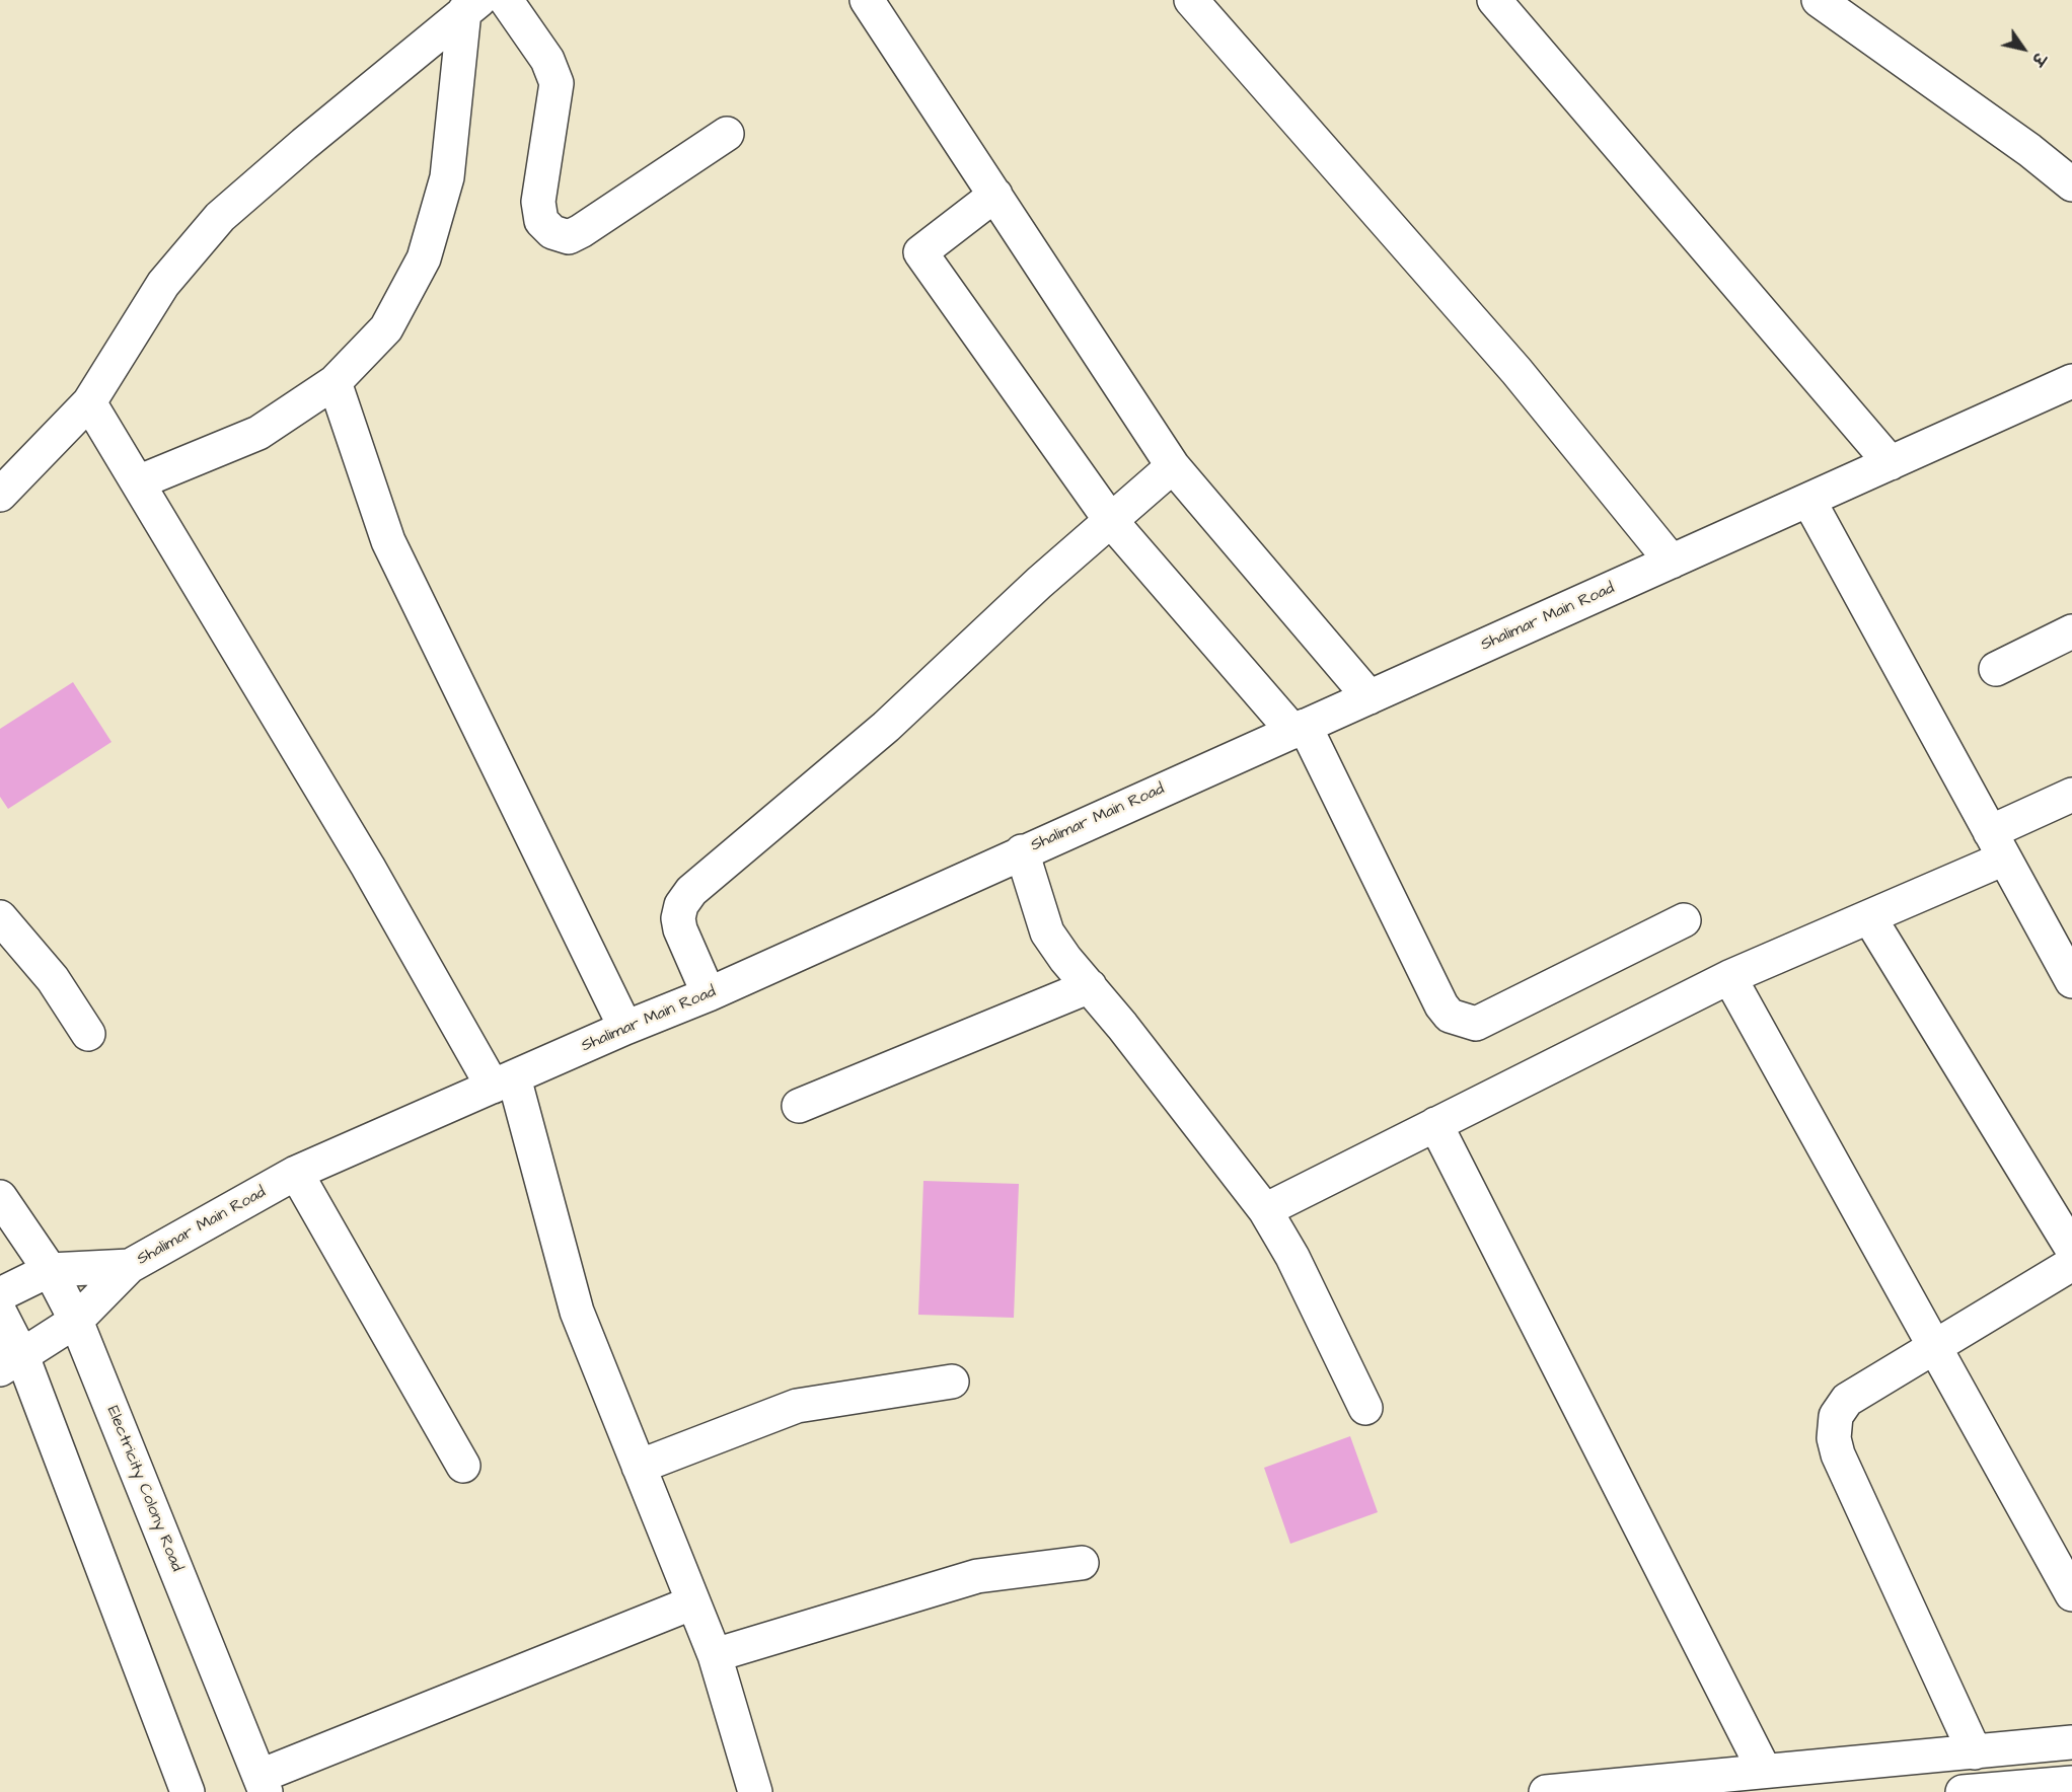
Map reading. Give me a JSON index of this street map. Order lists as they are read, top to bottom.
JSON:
{
  "streets": {
    "street": ["Shalimar Main Road", "Electricity Colony Road"]
  },
  "crossings": [
    ["Shalimar Main Road", "Electricity Colony Road"]
  ],
  "north": "bottom right"
}
